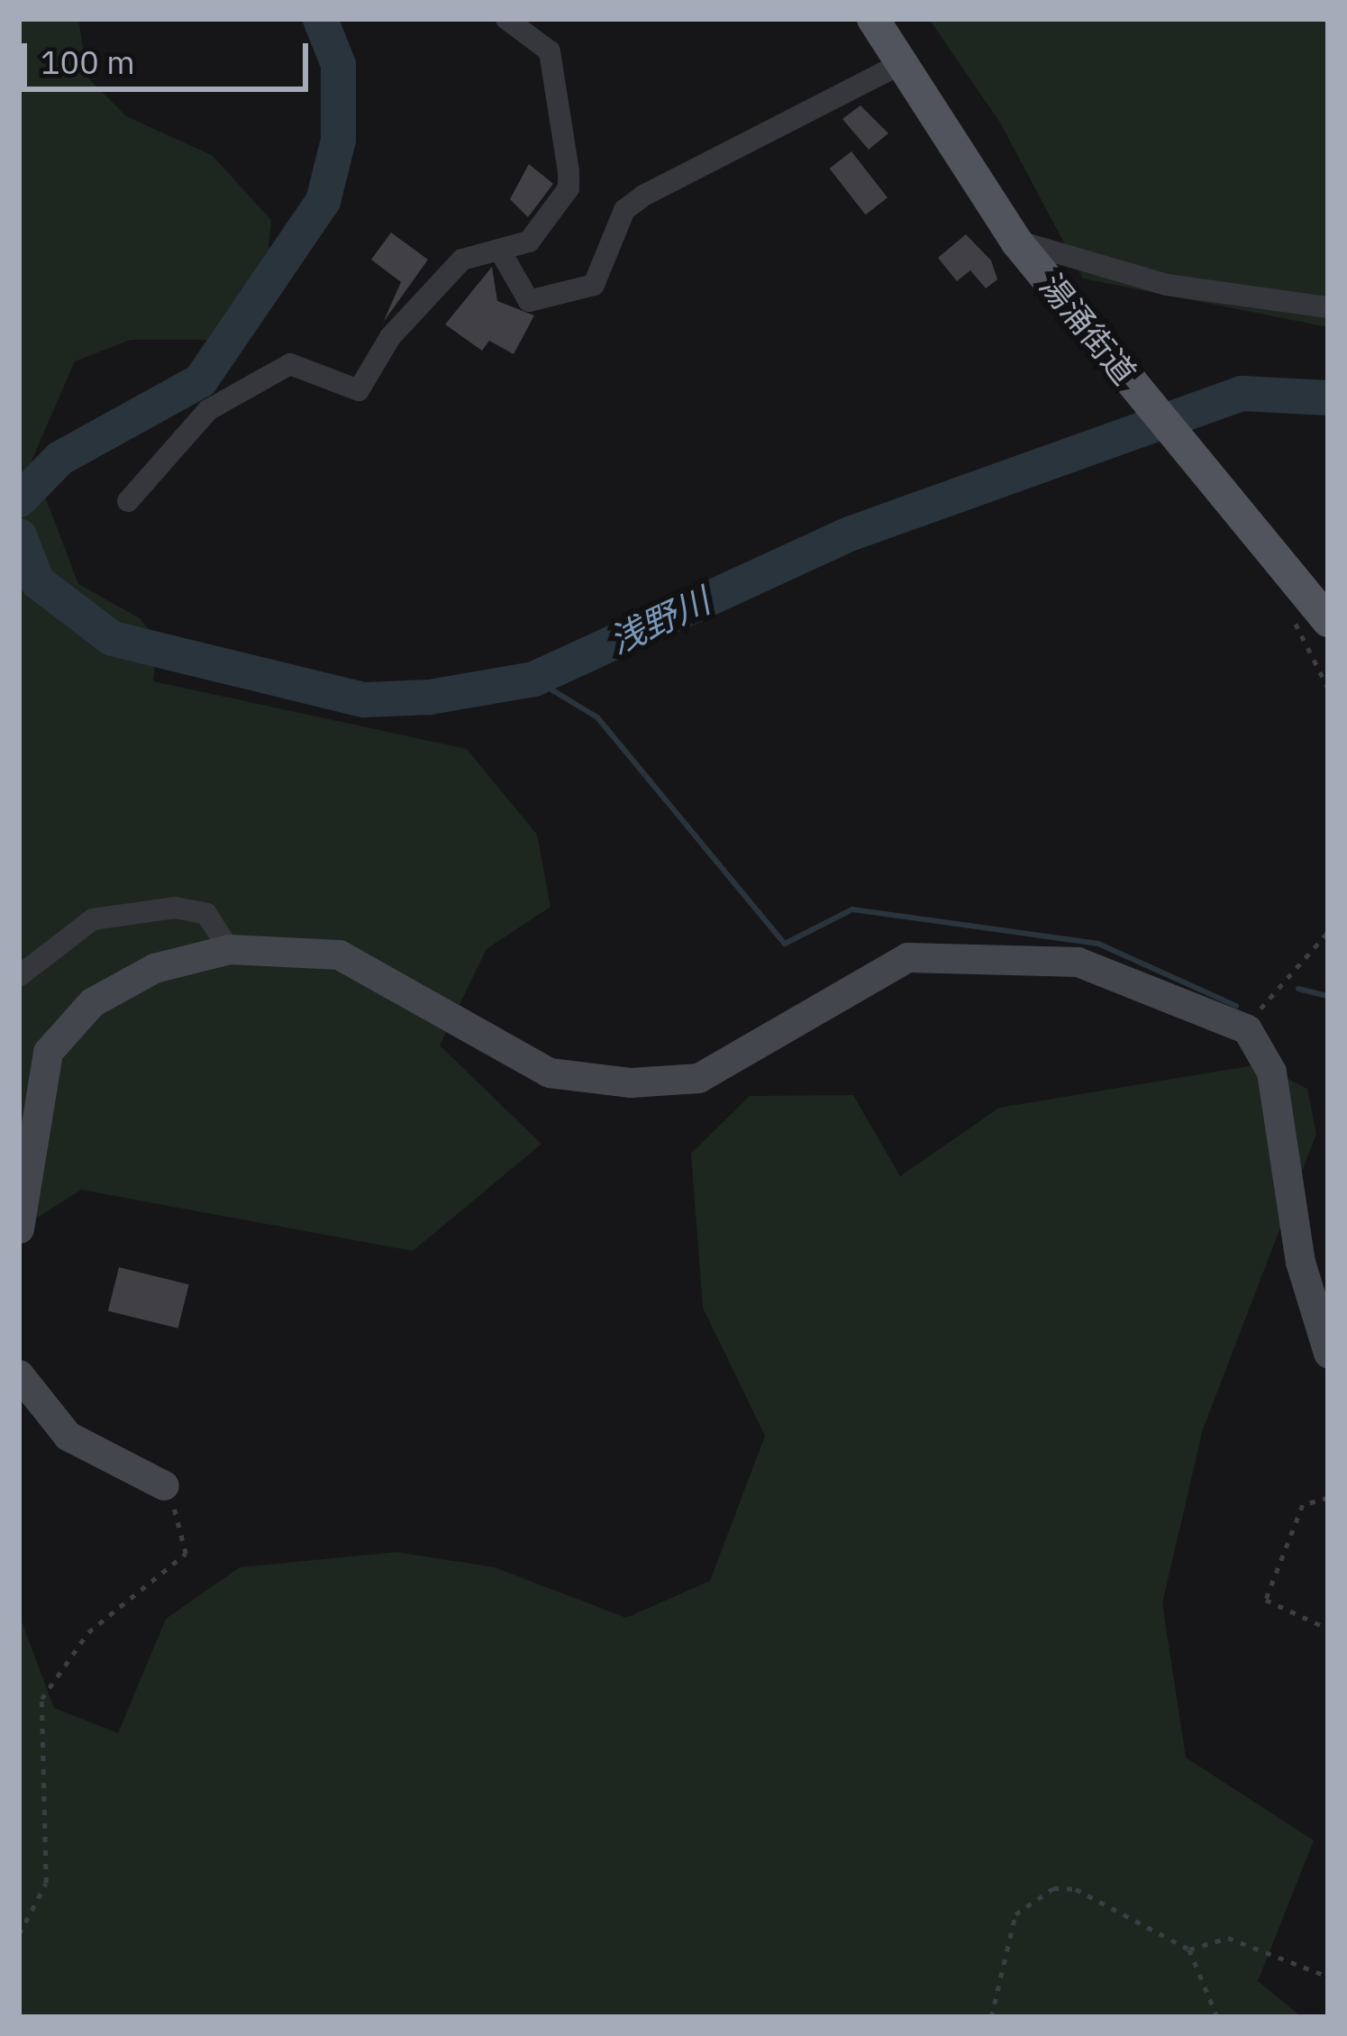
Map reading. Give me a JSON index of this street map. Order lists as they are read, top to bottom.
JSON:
{
  "streets": {
    "main road": ["湯涌街道"]
  },
  "water": ["浅野川"],
  "scale_bar": "100 m"
}
